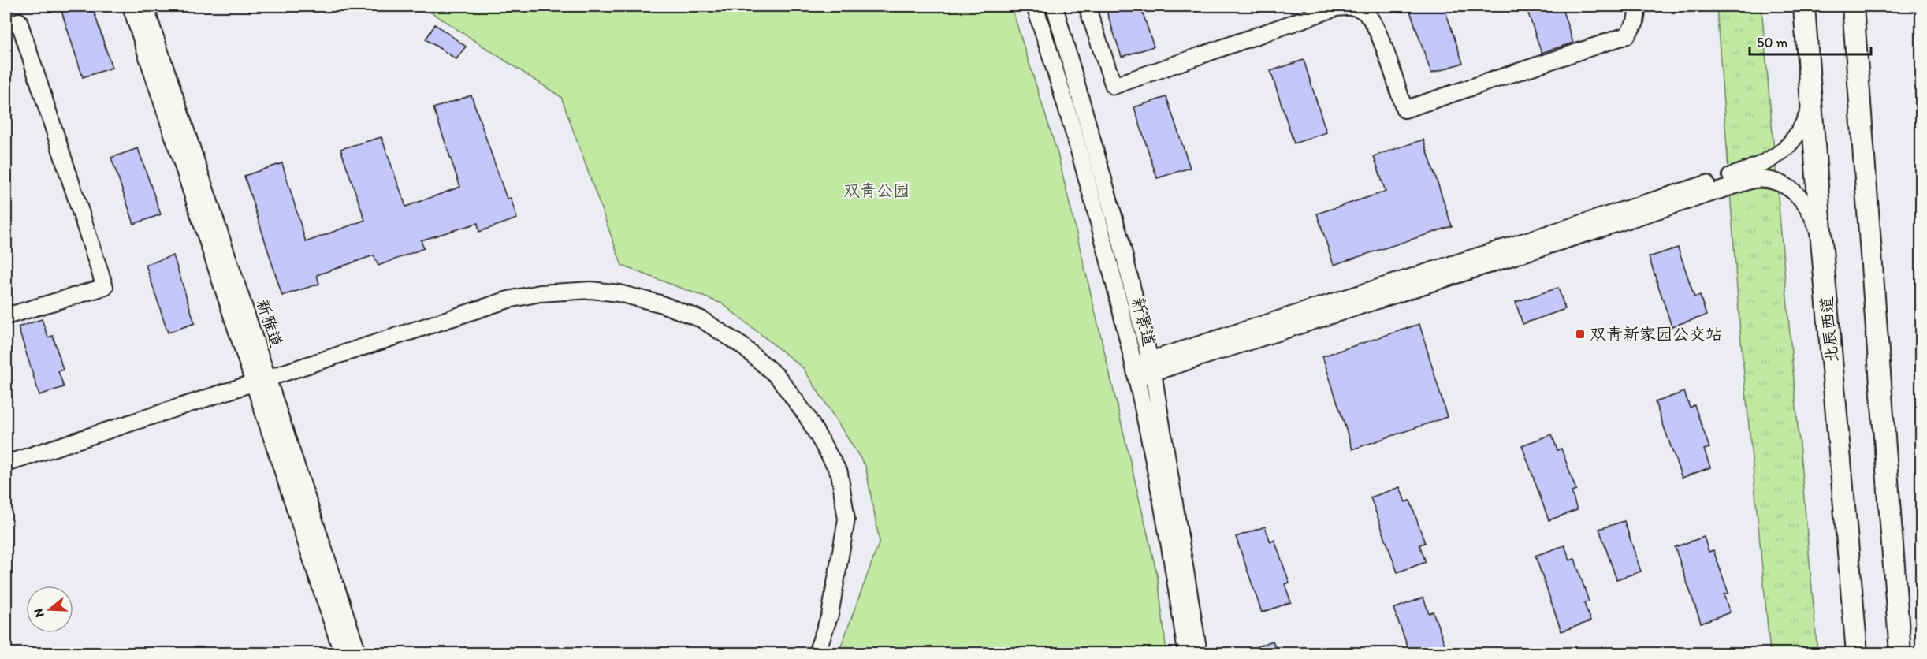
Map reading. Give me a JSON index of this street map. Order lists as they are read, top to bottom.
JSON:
{
  "streets": {
    "main road": ["北辰西道"],
    "street": ["新景道", "新雅道"]
  },
  "parks": ["双青公园"],
  "places": {
    "transit": ["双青新家园公交站"]
  },
  "scale_bar": "50 m",
  "north": "left"
}
